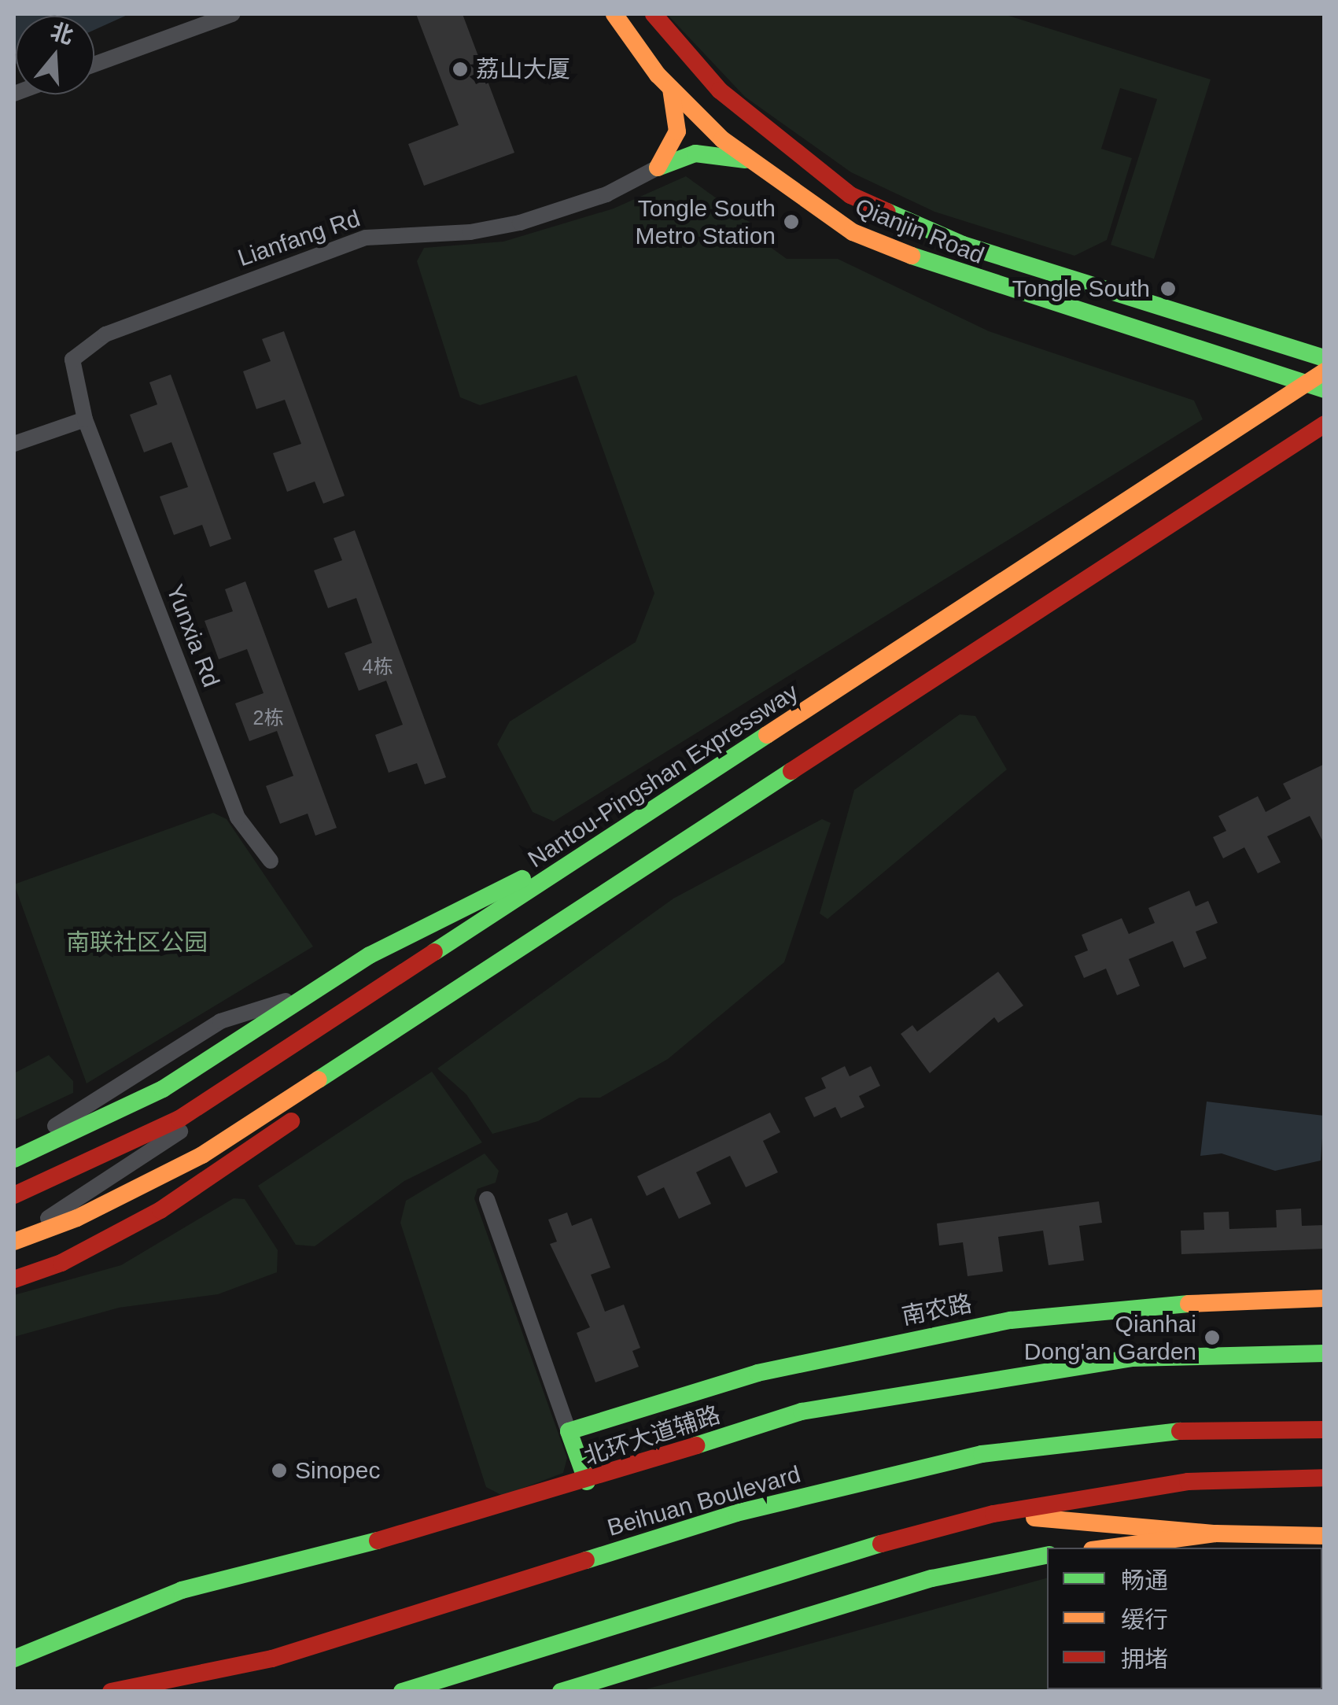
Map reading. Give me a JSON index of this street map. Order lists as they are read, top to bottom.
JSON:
{
  "streets": {
    "main road": [
      "Qianjin Road",
      "Nantou-Pingshan Expressway",
      "南农路",
      "北环大道辅路",
      "Beihuan Boulevard"
    ],
    "street": ["Lianfang Rd", "Yunxia Rd"]
  },
  "crossings": [
    ["Lianfang Rd", "Yunxia Rd"]
  ],
  "parks": ["南联社区公园"],
  "places": [
    "荔山大厦",
    "Tongle South Metro Station",
    "Tongle South",
    "Qianhai Dong'an Garden",
    "Sinopec"
  ],
  "house_numbers": ["4栋", "2栋"],
  "legend": ["畅通", "缓行", "拥堵"],
  "north": "top"
}
